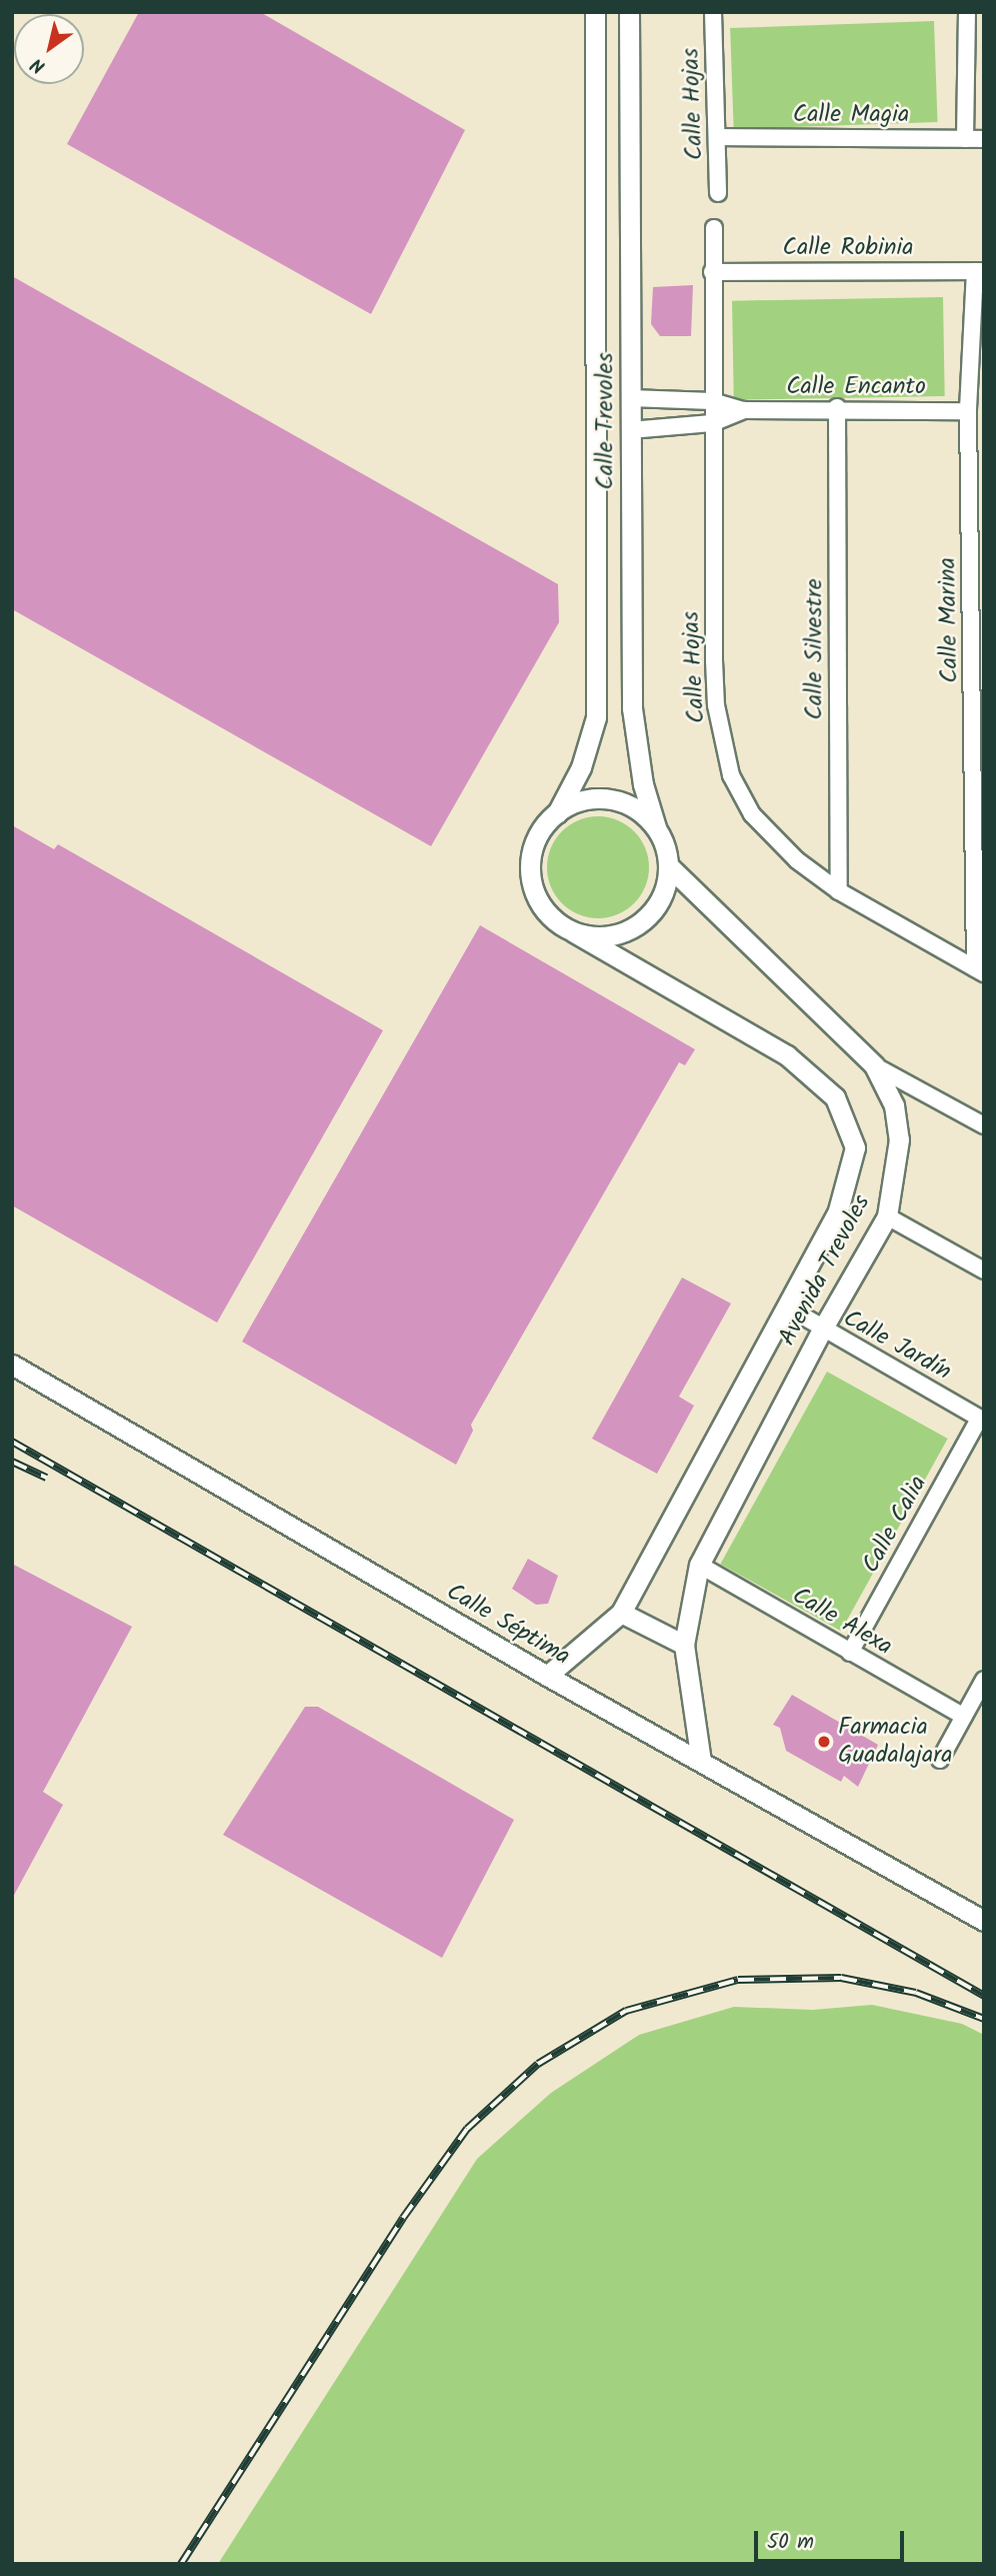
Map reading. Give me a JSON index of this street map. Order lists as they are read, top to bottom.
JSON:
{
  "streets": {
    "street": [
      "Calle Hojas",
      "Calle Magia",
      "Calle Robinia",
      "Calle Encanto",
      "Calle Trevoles",
      "Calle Marina",
      "Calle Silvestre",
      "Avenida Trevoles",
      "Calle Jardín",
      "Calle Calia",
      "Calle Alexa",
      "Calle Séptima"
    ]
  },
  "crossings": [
    ["Calle Hojas", "Calle Magia"],
    ["Calle Hojas", "Calle Robinia"],
    ["Calle Hojas", "Calle Encanto"],
    ["Calle Hojas", "Calle Marina"],
    ["Calle Hojas", "Calle Silvestre"],
    ["Calle Robinia", "Calle Marina"],
    ["Calle Encanto", "Calle Trevoles"],
    ["Calle Encanto", "Calle Marina"],
    ["Calle Encanto", "Calle Silvestre"],
    ["Calle Trevoles", "Avenida Trevoles"],
    ["Avenida Trevoles", "Calle Jardín"],
    ["Avenida Trevoles", "Calle Alexa"],
    ["Avenida Trevoles", "Calle Séptima"],
    ["Calle Jardín", "Calle Calia"],
    ["Calle Calia", "Calle Alexa"]
  ],
  "places": ["Farmacia Guadalajara"],
  "scale_bar": "50 m",
  "north": "bottom left"
}
